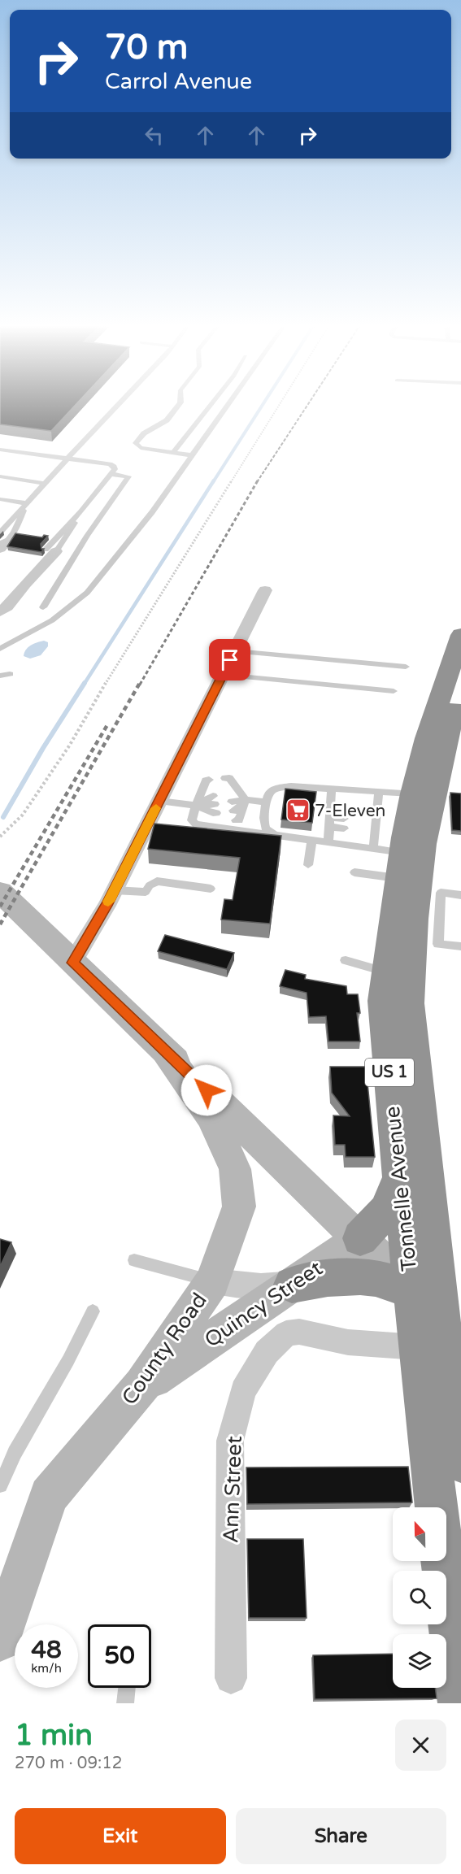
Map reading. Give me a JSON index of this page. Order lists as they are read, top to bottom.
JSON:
{
  "streets": {
    "highway": ["US 1", "Tonnelle Avenue"],
    "main road": ["Quincy Street", "County Road"],
    "street": ["Ann Street"]
  },
  "crossings": [
    ["Tonnelle Avenue", "County Road"],
    ["Tonnelle Avenue", "Ann Street"],
    ["Quincy Street", "County Road"]
  ],
  "places": {
    "supermarket": ["7-Eleven"]
  },
  "north": "top",
  "page": {
    "turn": ["70 m", "Carrol Avenue"],
    "speed": "48 km/h",
    "limit": "50",
    "heading": ["1 min", "270 m · 09:12"],
    "buttons": ["Exit", "Share"]
  }
}
